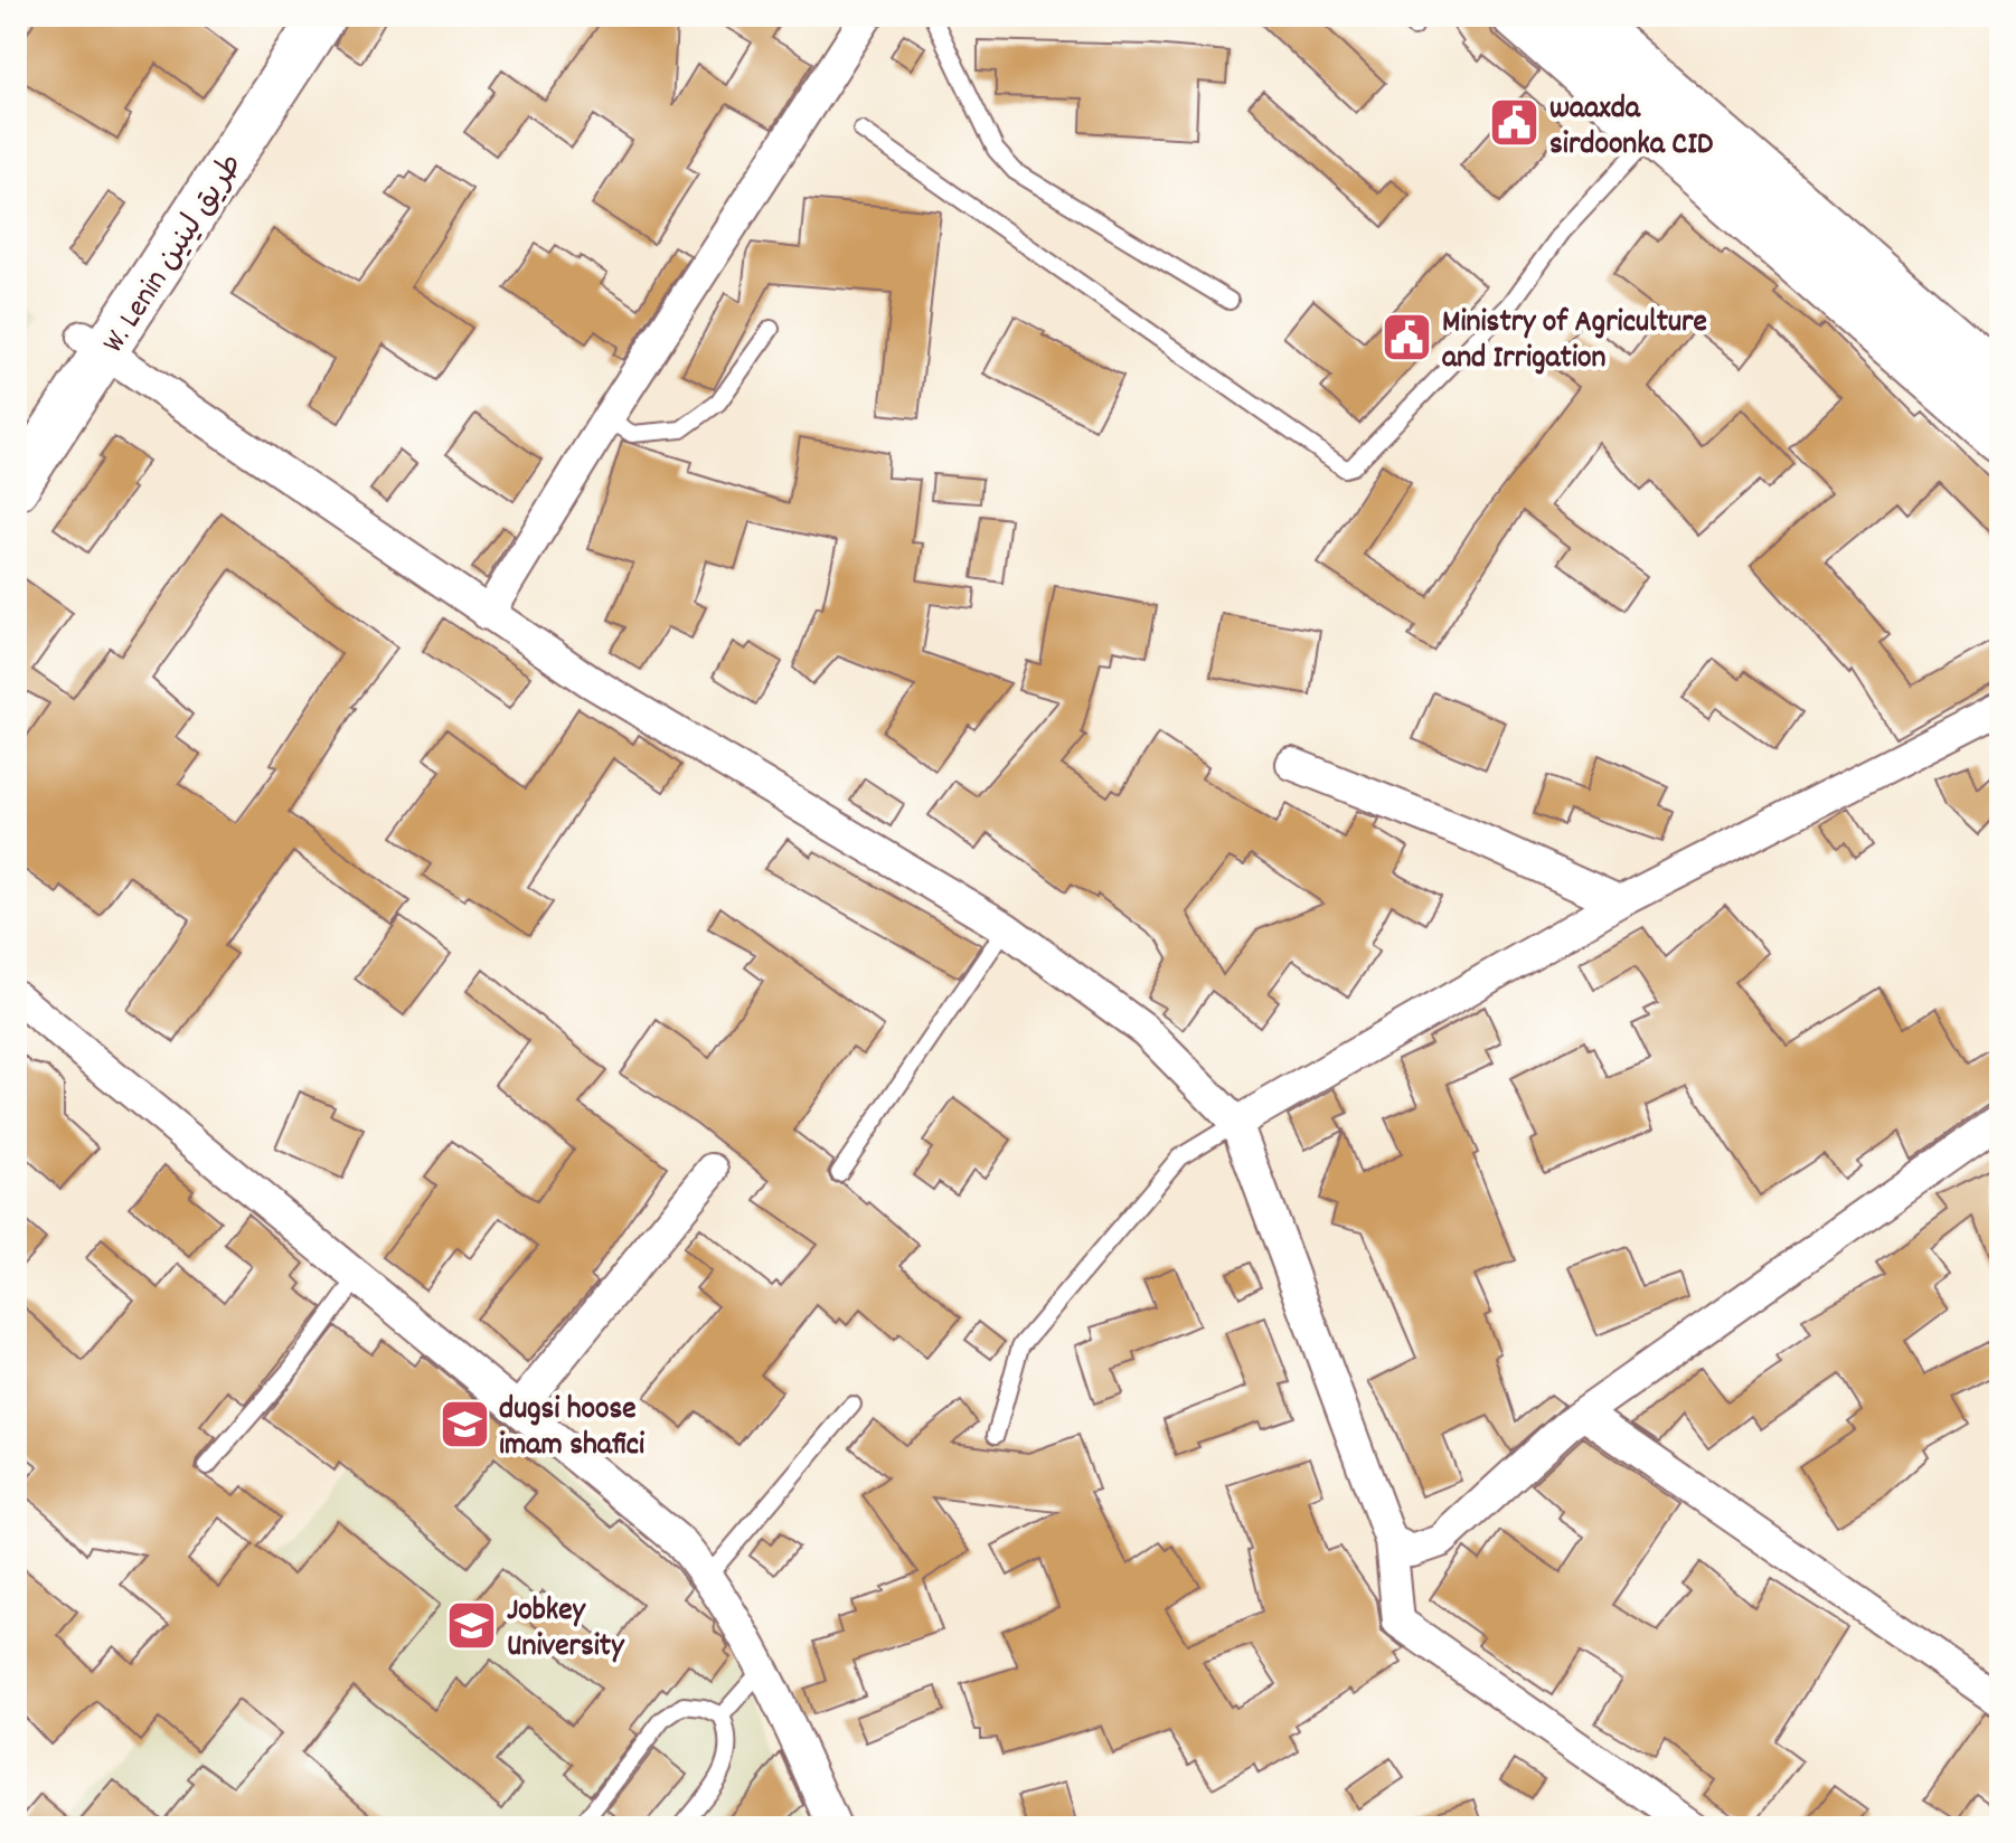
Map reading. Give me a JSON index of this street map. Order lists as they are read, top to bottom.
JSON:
{
  "streets": {
    "main road": ["W. Lenin طريق لينين"]
  },
  "places": {
    "public building": ["waaxda sirdoonka CID", "Ministry of Agriculture and Irrigation"],
    "school or university": ["dugsi hoose imam shafici", "Jobkey University"]
  }
}
